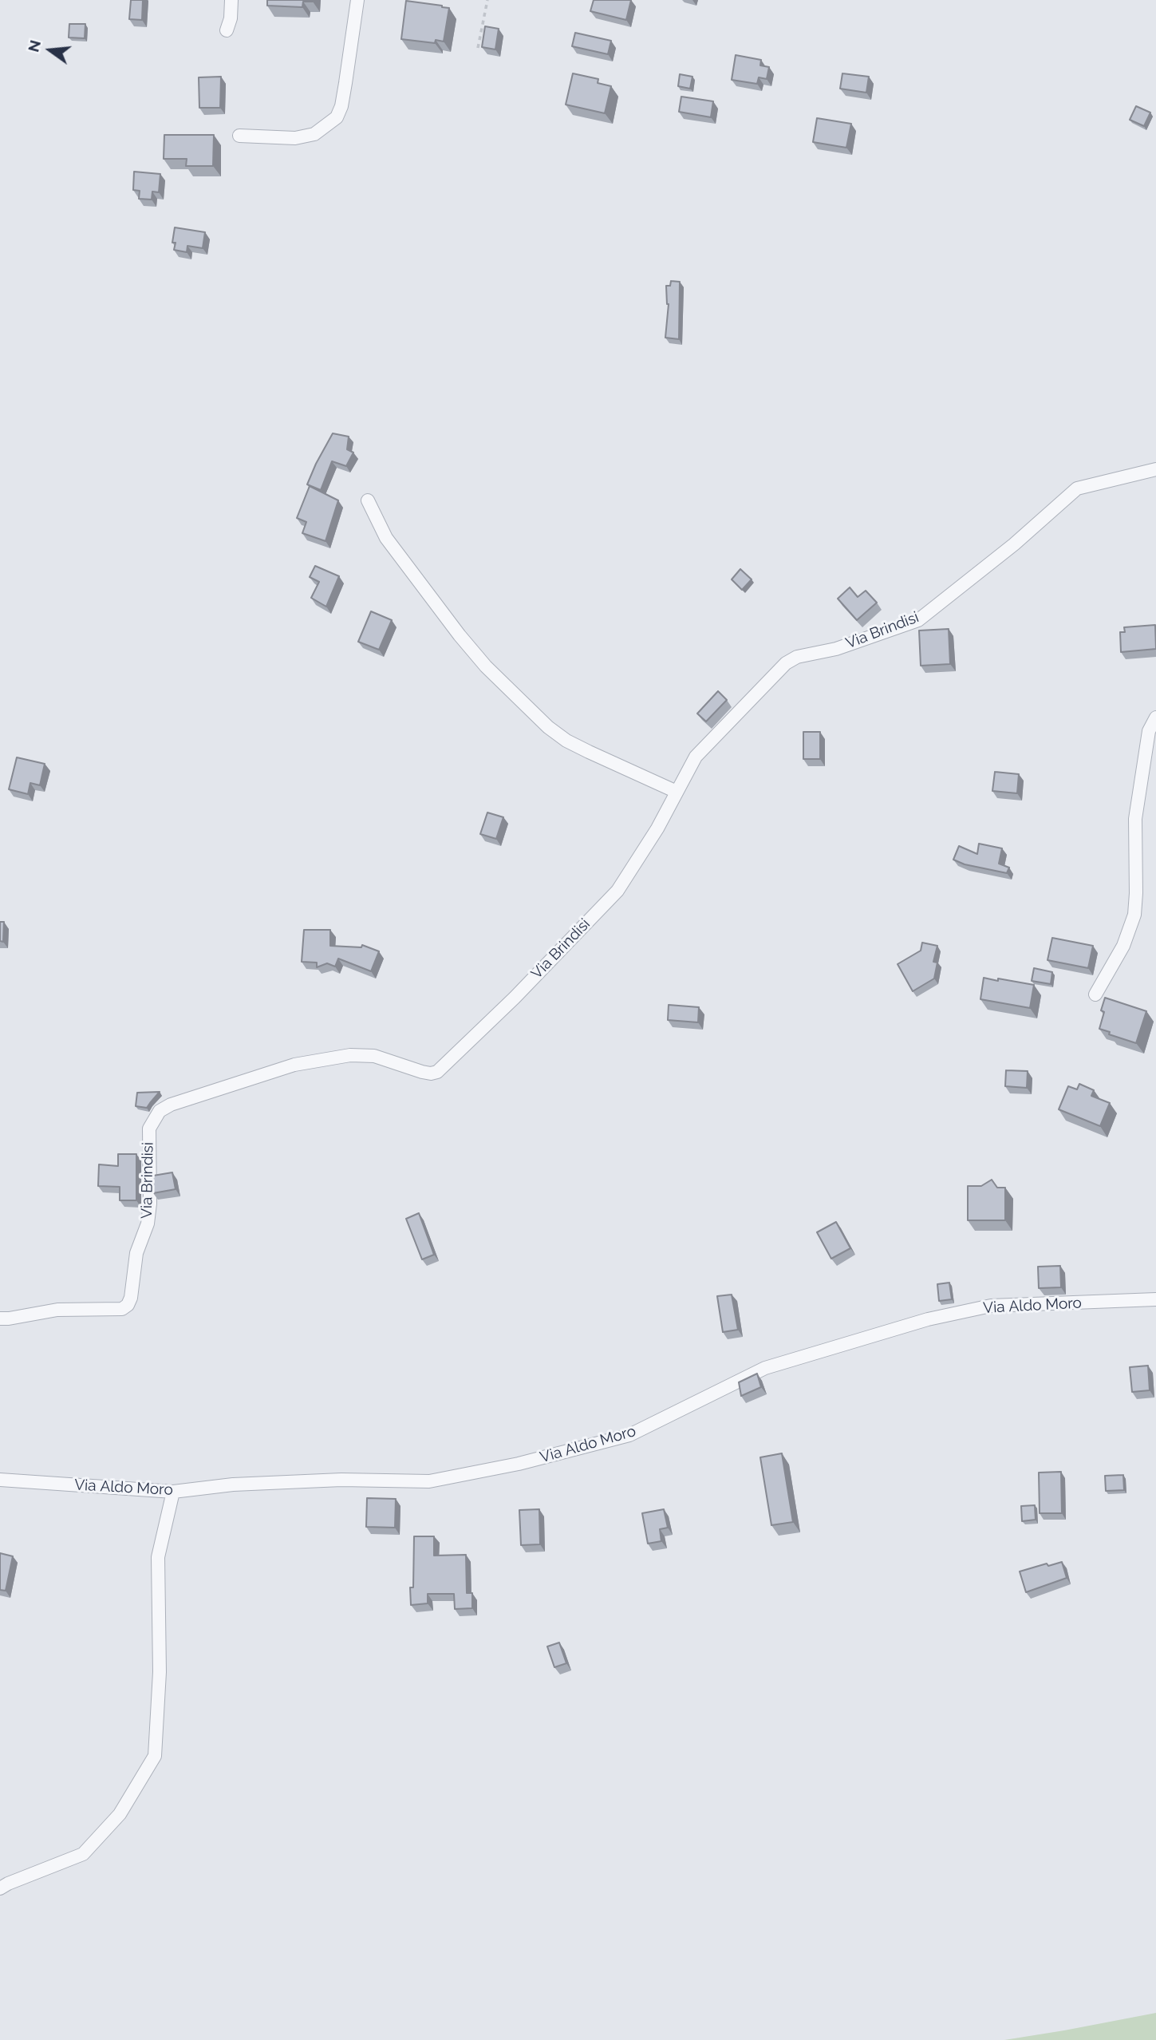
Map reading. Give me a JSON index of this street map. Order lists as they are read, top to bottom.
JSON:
{
  "streets": {
    "street": ["Via Brindisi", "Via Aldo Moro"]
  },
  "north": "left"
}
